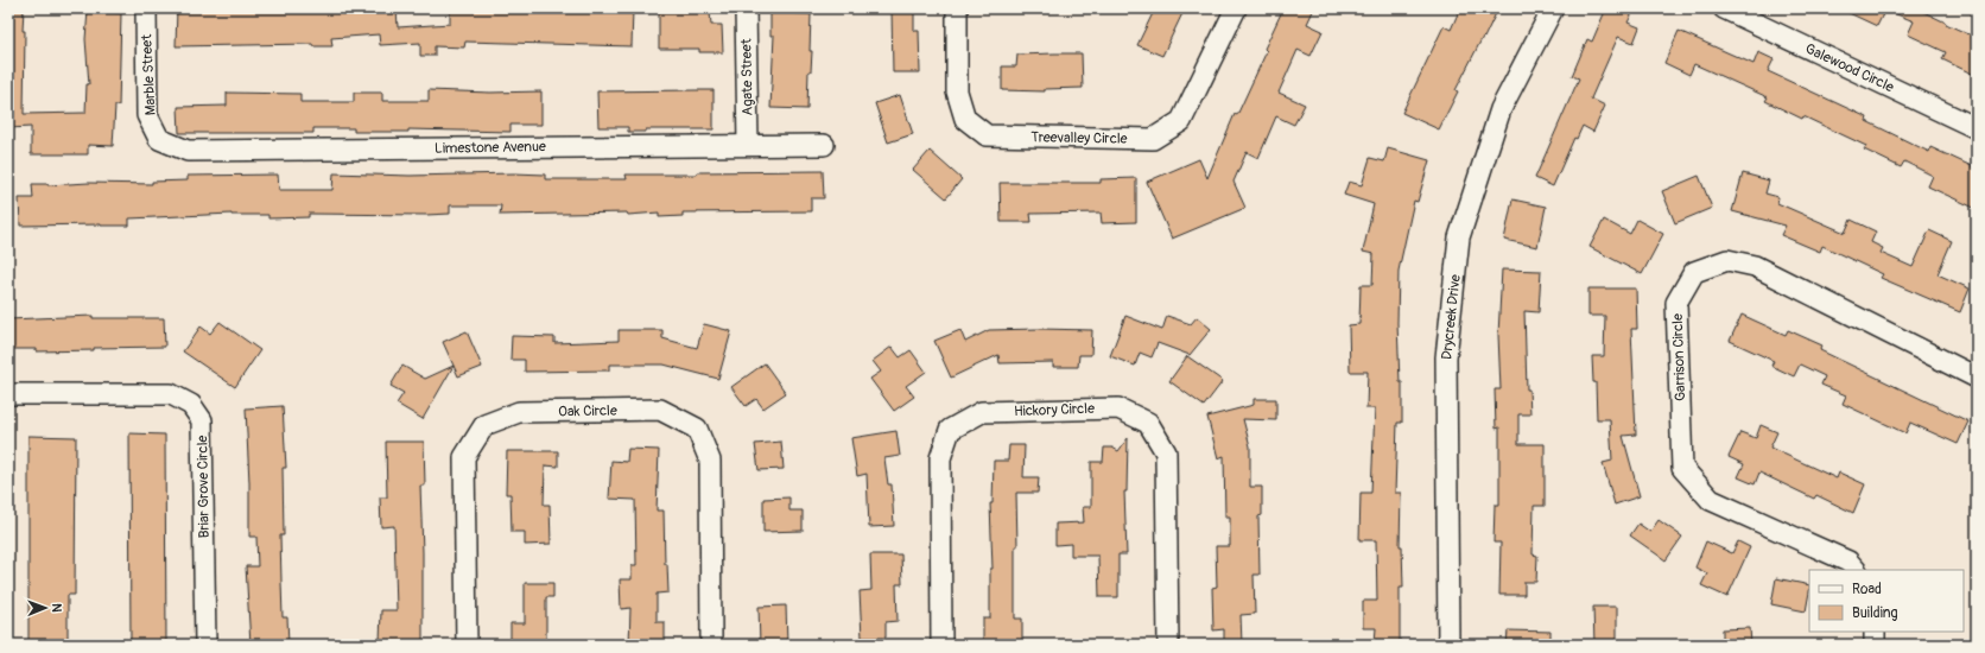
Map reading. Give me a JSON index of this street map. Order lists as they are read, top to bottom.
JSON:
{
  "streets": {
    "street": [
      "Galewood Circle",
      "Marble Street",
      "Agate Street",
      "Treevalley Circle",
      "Limestone Avenue",
      "Drycreek Drive",
      "Garrison Circle",
      "Hickory Circle",
      "Oak Circle",
      "Briar Grove Circle"
    ]
  },
  "crossings": [
    ["Marble Street", "Limestone Avenue"],
    ["Agate Street", "Limestone Avenue"]
  ],
  "legend": ["Road", "Building"],
  "north": "right"
}
